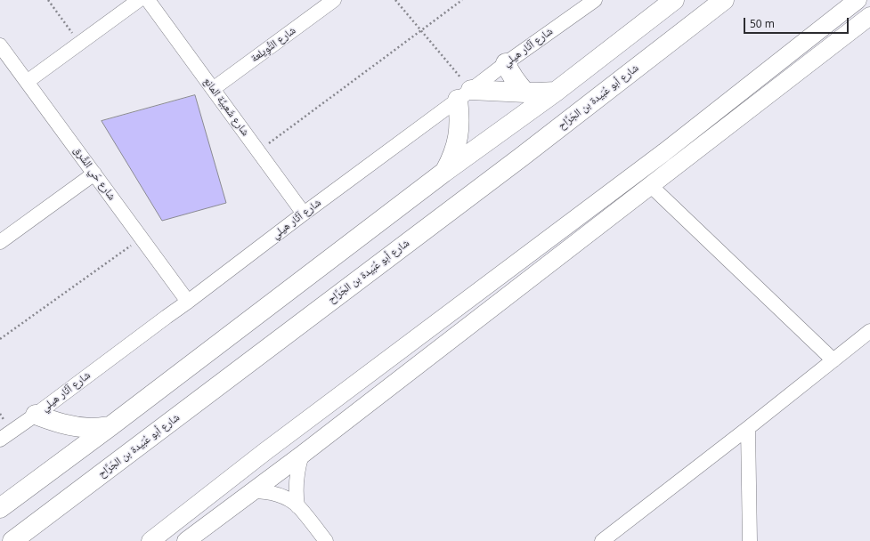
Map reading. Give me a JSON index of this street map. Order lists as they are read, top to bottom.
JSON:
{
  "streets": {
    "main road": ["شارع أبو عُبَيدة بن الجَرَّاح"],
    "street": [
      "شارع التُّوِيلعة",
      "شارع آثَار هيلي",
      "شارع شَعبيَّة المانع",
      "شارع حَي الشَّرق"
    ]
  },
  "crossings": [
    ["شارع التُّوِيلعة", "شارع شَعبيَّة المانع"],
    ["شارع آثَار هيلي", "شارع شَعبيَّة المانع"],
    ["شارع آثَار هيلي", "شارع حَي الشَّرق"]
  ],
  "scale_bar": "50 m"
}
